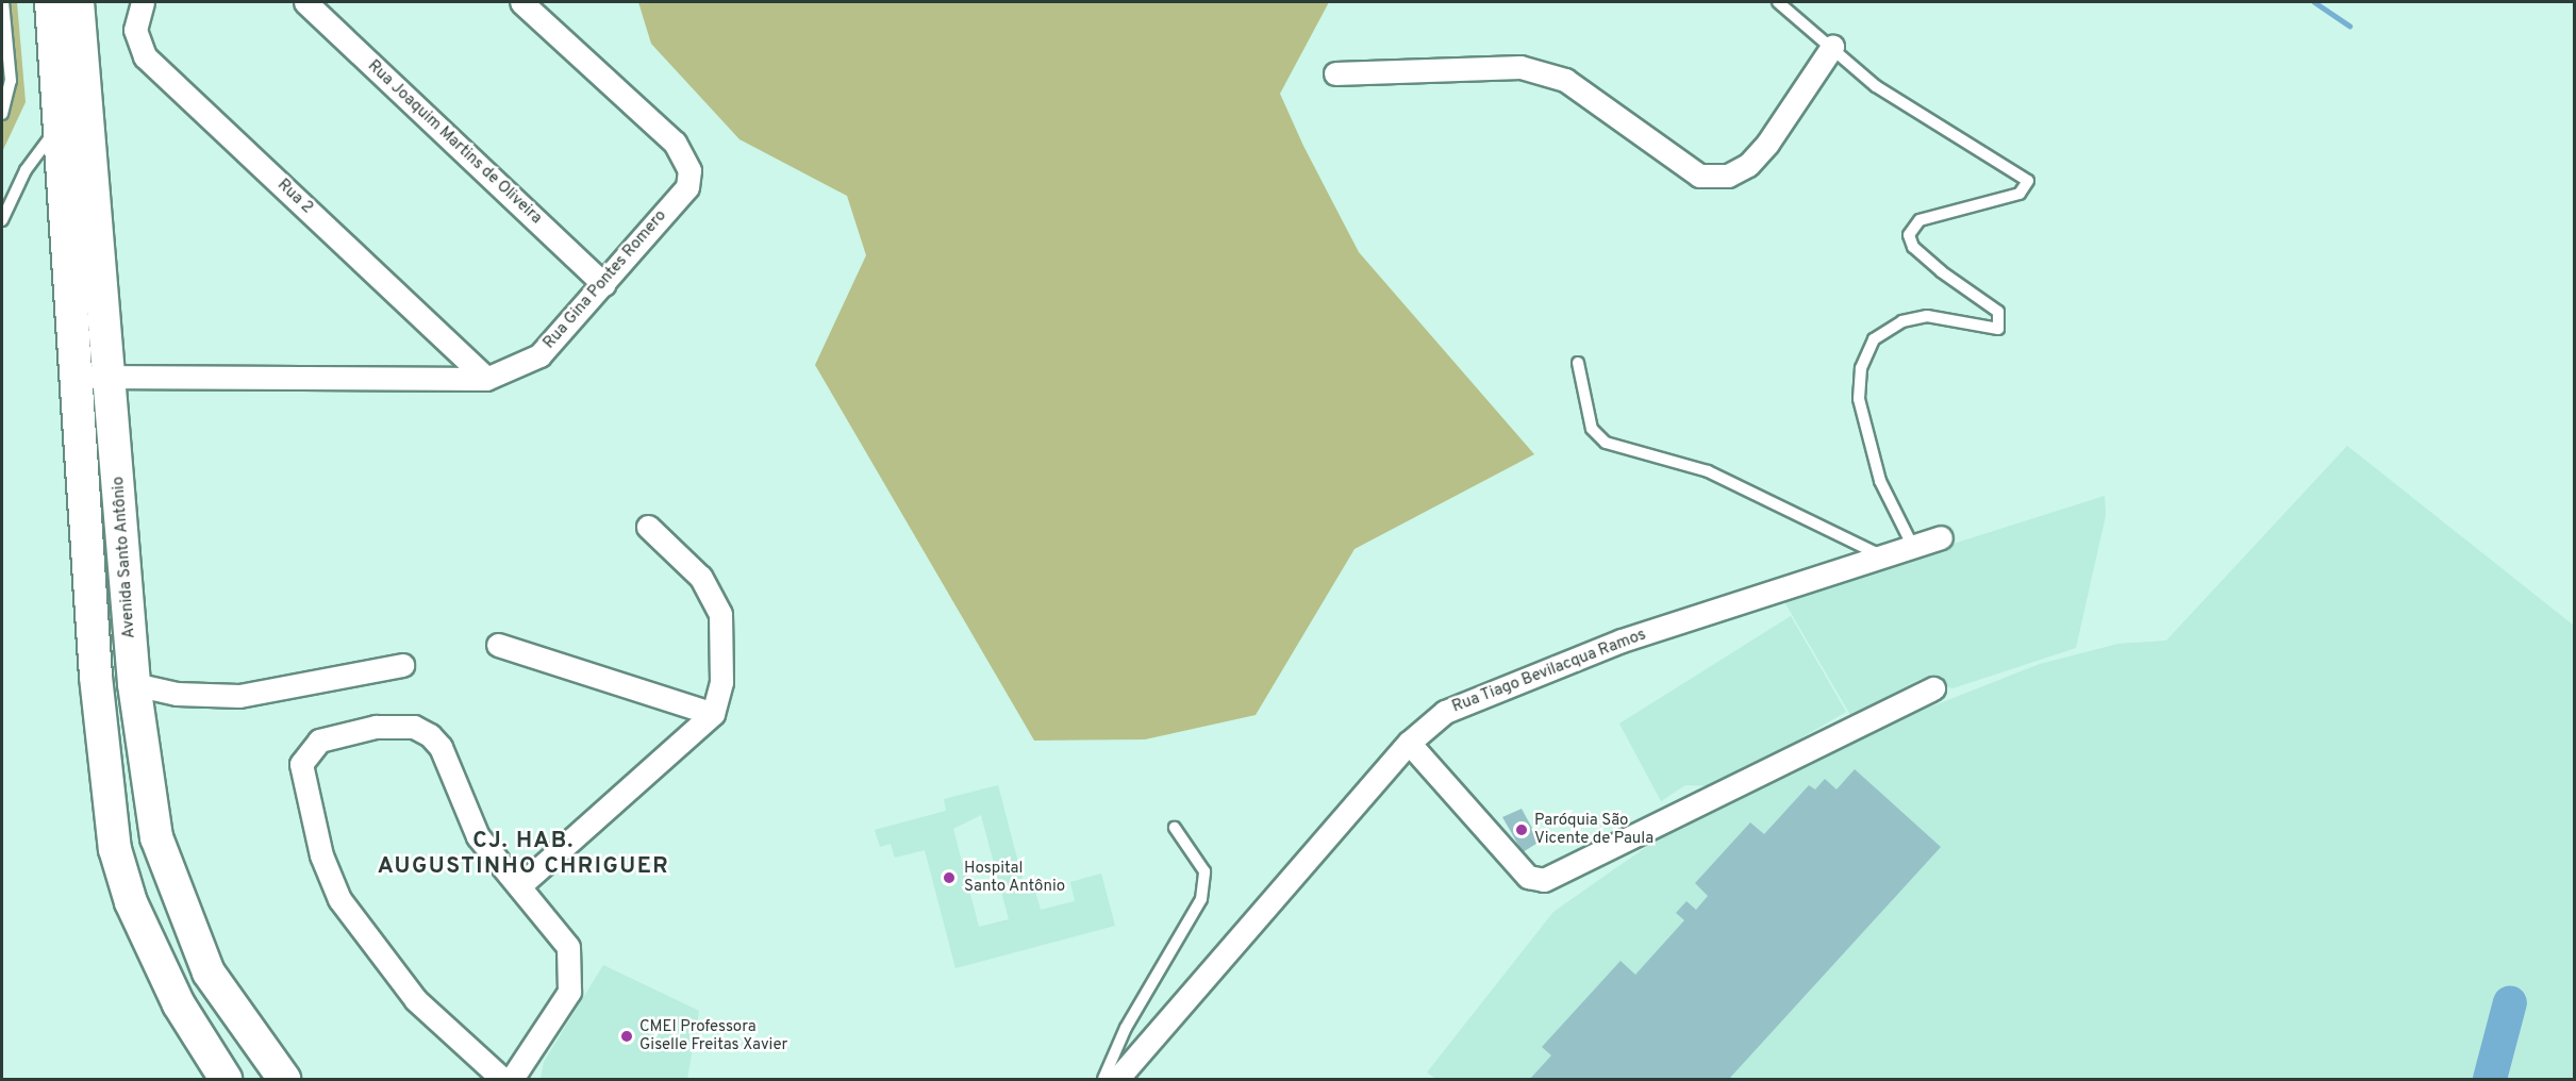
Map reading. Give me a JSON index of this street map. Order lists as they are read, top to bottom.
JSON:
{
  "streets": {
    "main road": ["Avenida Santo Antônio"],
    "street": [
      "Rua Joaquim Martins de Oliveira",
      "Rua 2",
      "Rua Gina Pontes Romero",
      "Rua Tiago Bevilacqua Ramos"
    ]
  },
  "crossings": [
    ["Rua Joaquim Martins de Oliveira", "Rua Gina Pontes Romero"],
    ["Rua 2", "Rua Gina Pontes Romero"],
    ["Rua Gina Pontes Romero", "Avenida Santo Antônio"]
  ],
  "districts": ["CJ. HAB. AUGUSTINHO CHRIGUER"],
  "places": ["Paróquia São Vicente de Paula", "Hospital Santo Antônio", "CMEI Professora Giselle Freitas Xavier"]
}
